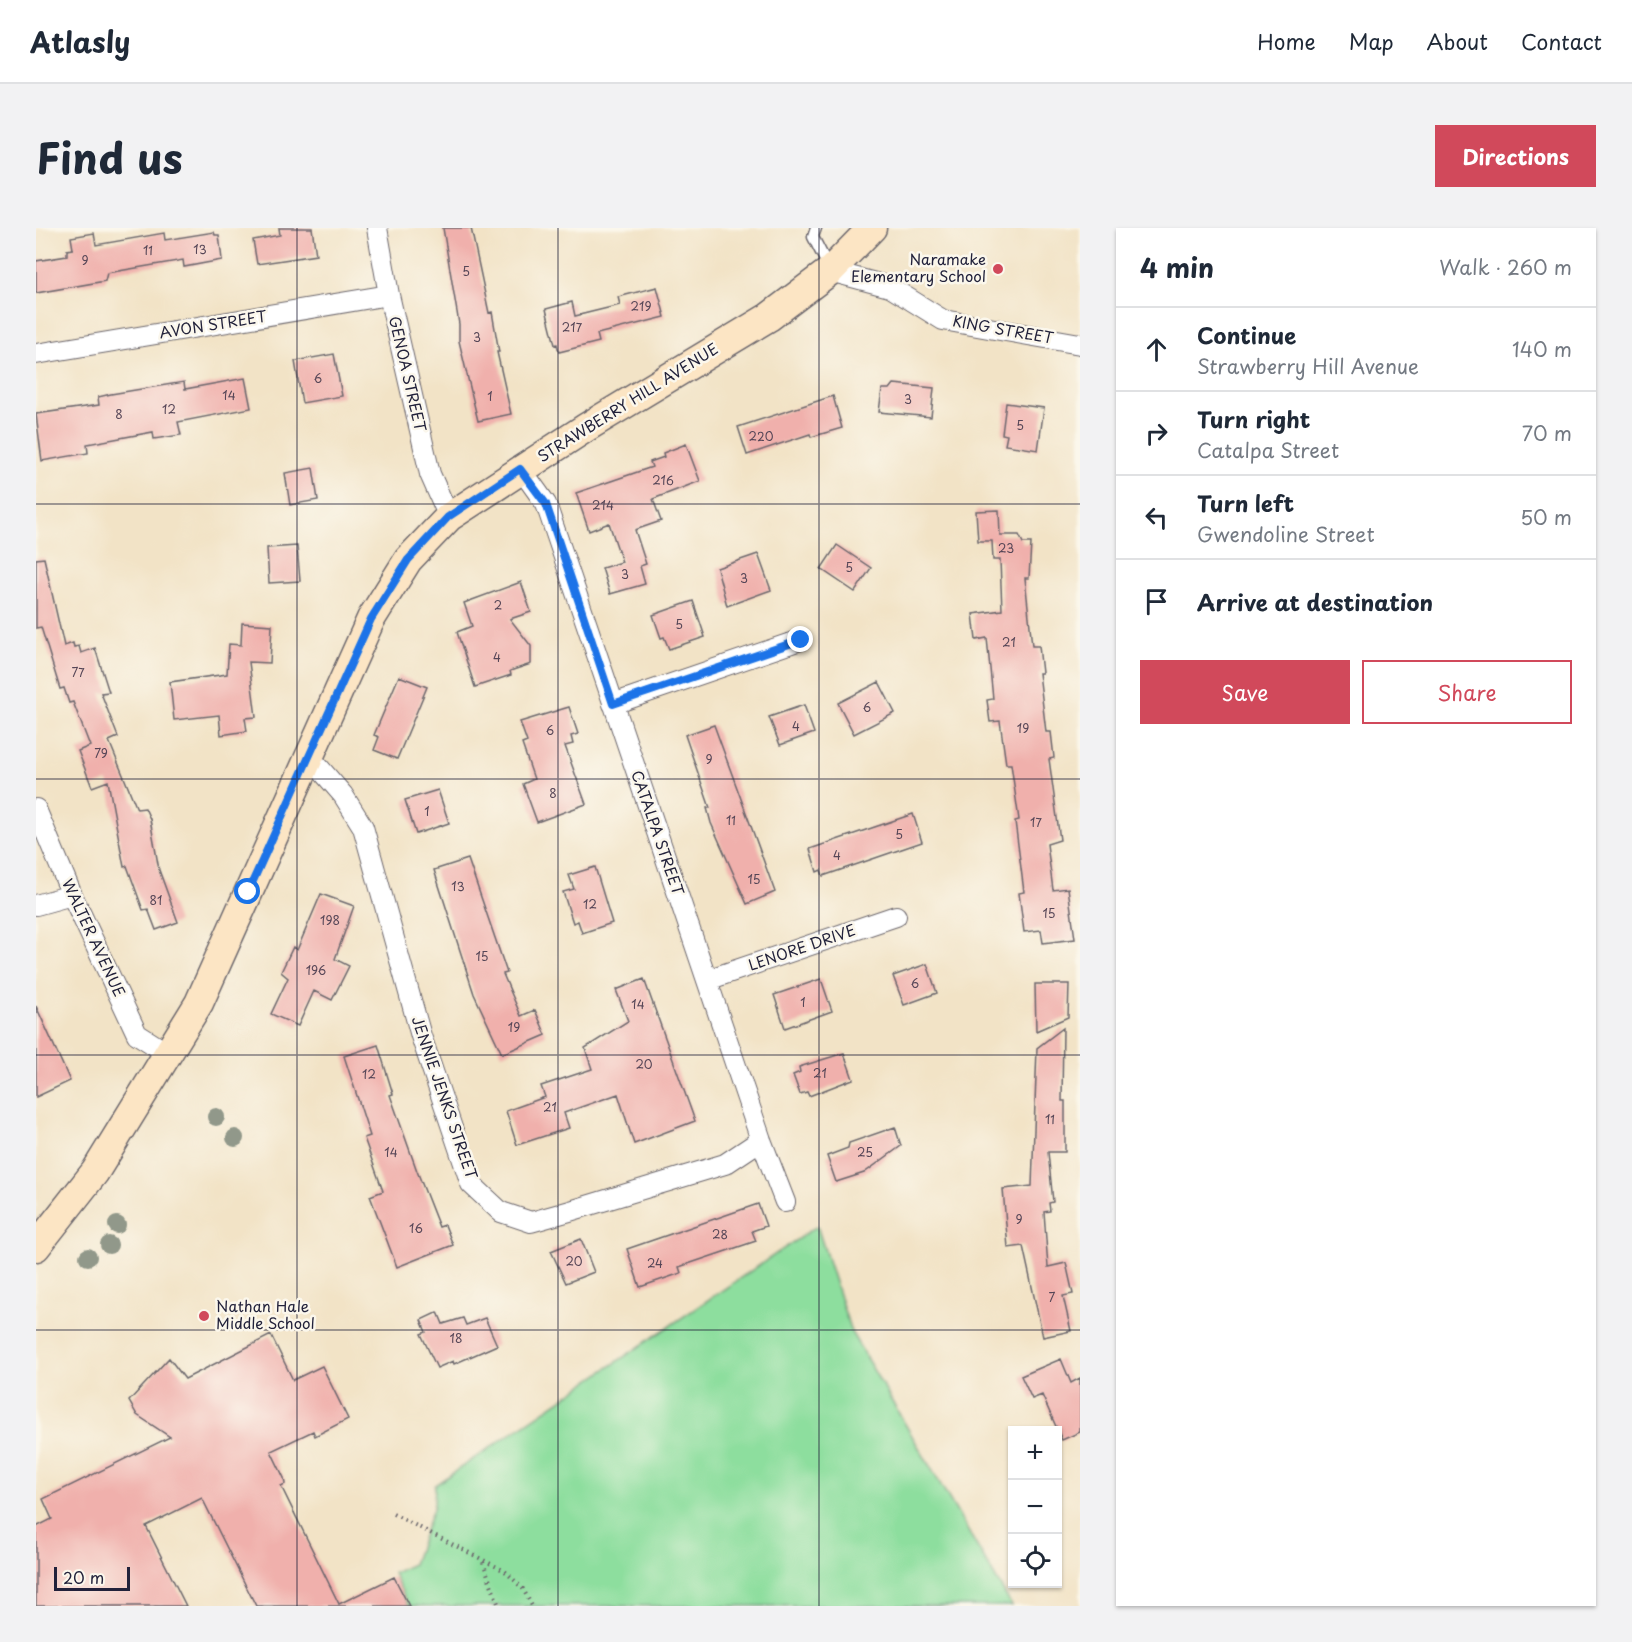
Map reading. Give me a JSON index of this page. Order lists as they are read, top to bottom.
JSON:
{
  "streets": {
    "main road": ["STRAWBERRY HILL AVENUE"],
    "street": [
      "AVON STREET",
      "KING STREET",
      "GENOA STREET",
      "CATALPA STREET",
      "WALTER AVENUE",
      "LENORE DRIVE",
      "JENNIE JENKS STREET"
    ]
  },
  "crossings": [
    ["AVON STREET", "GENOA STREET"],
    ["KING STREET", "STRAWBERRY HILL AVENUE"],
    ["GENOA STREET", "STRAWBERRY HILL AVENUE"],
    ["STRAWBERRY HILL AVENUE", "CATALPA STREET"],
    ["STRAWBERRY HILL AVENUE", "WALTER AVENUE"],
    ["STRAWBERRY HILL AVENUE", "JENNIE JENKS STREET"],
    ["CATALPA STREET", "LENORE DRIVE"],
    ["CATALPA STREET", "JENNIE JENKS STREET"]
  ],
  "places": ["Naramake Elementary School", "Nathan Hale Middle School"],
  "house_numbers": [
    "13",
    "11",
    "9",
    "5",
    "219",
    "217",
    "3",
    "6",
    "14",
    "1",
    "3",
    "12",
    "8",
    "5",
    "220",
    "216",
    "214",
    "23",
    "5",
    "3",
    "3",
    "2",
    "5",
    "21",
    "4",
    "77",
    "6",
    "4",
    "19",
    "6",
    "79",
    "9",
    "8",
    "1",
    "11",
    "17",
    "5",
    "4",
    "15",
    "13",
    "81",
    "12",
    "15",
    "198",
    "15",
    "196",
    "6",
    "1",
    "14",
    "19",
    "20",
    "21",
    "12",
    "21",
    "11",
    "14",
    "25",
    "9",
    "16",
    "28",
    "20",
    "24",
    "7",
    "18"
  ],
  "scale_bar": "20 m",
  "page": {
    "header": "Atlasly",
    "nav": [
      "Home",
      "Map",
      "About",
      "Contact"
    ],
    "title": "Find us",
    "buttons": [
      "Directions",
      ["Save", "Share"]
    ],
    "heading": ["4 min", "Walk · 260 m"],
    "list": [
      ["Continue", "Strawberry Hill Avenue", "140 m"],
      ["Turn right", "Catalpa Street", "70 m"],
      ["Turn left", "Gwendoline Street", "50 m"],
      "Arrive at destination"
    ],
    "map_buttons": ["+", "−"],
    "scale": "20 m"
  }
}
